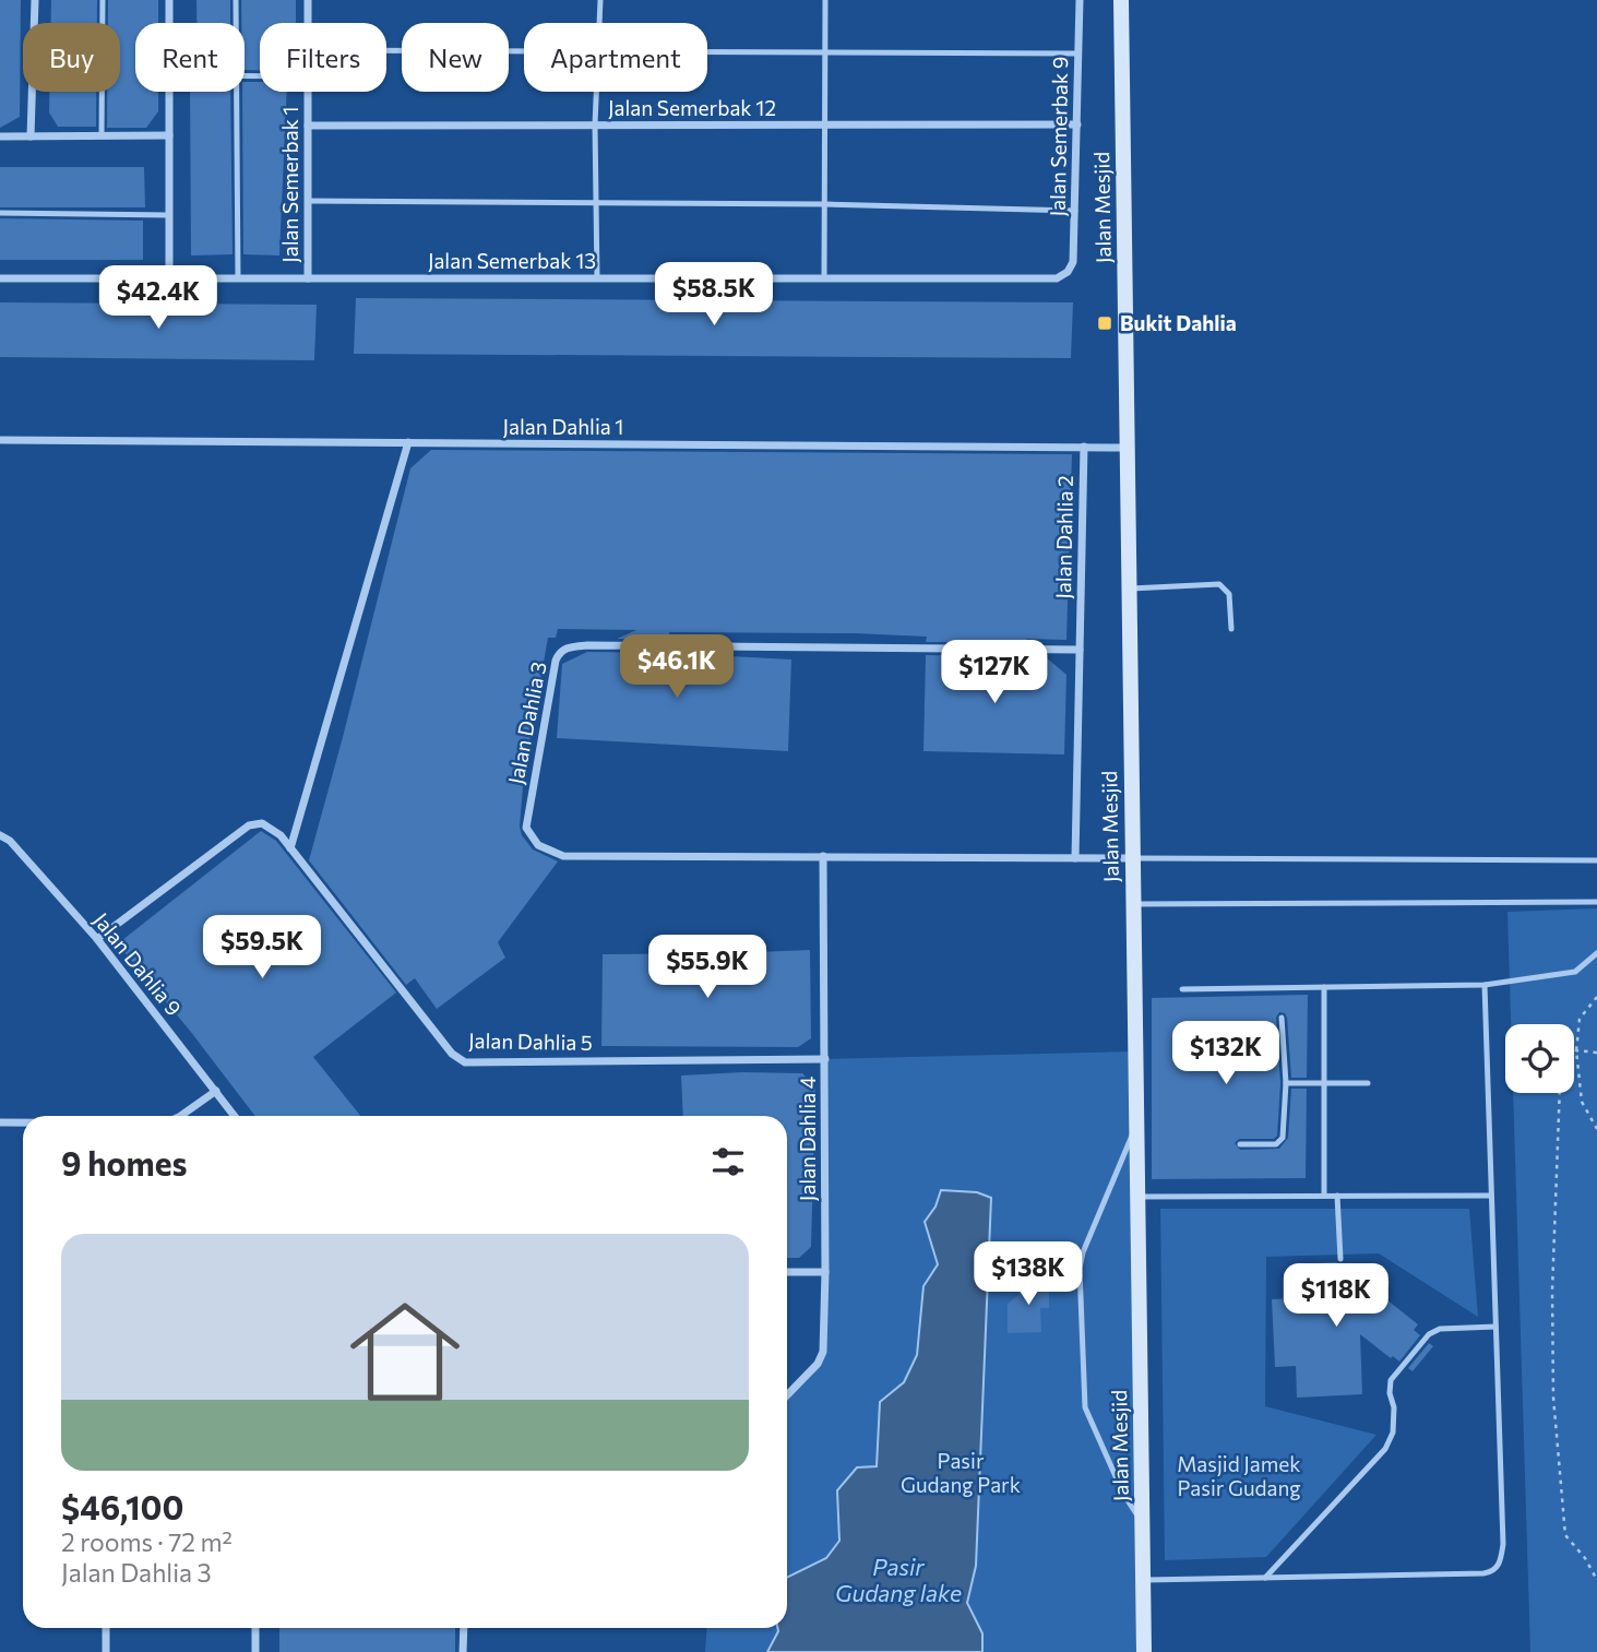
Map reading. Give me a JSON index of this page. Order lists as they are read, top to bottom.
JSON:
{
  "streets": {
    "main road": ["Jalan Mesjid"],
    "street": [
      "Jalan Semerbak 12",
      "Jalan Semerbak 9",
      "Jalan Semerbak 1",
      "Jalan Semerbak 13",
      "Jalan Dahlia 1",
      "Jalan Dahlia 2",
      "Jalan Dahlia 3",
      "Jalan Dahlia 9",
      "Jalan Dahlia 5",
      "Jalan Dahlia 4"
    ]
  },
  "crossings": [
    ["Jalan Semerbak 12", "Jalan Semerbak 9"],
    ["Jalan Semerbak 12", "Jalan Semerbak 1"],
    ["Jalan Semerbak 9", "Jalan Semerbak 13"],
    ["Jalan Semerbak 1", "Jalan Semerbak 13"],
    ["Jalan Mesjid", "Jalan Dahlia 1"],
    ["Jalan Dahlia 1", "Jalan Dahlia 2"],
    ["Jalan Dahlia 2", "Jalan Dahlia 3"],
    ["Jalan Dahlia 3", "Jalan Dahlia 4"],
    ["Jalan Dahlia 9", "Jalan Dahlia 5"],
    ["Jalan Dahlia 5", "Jalan Dahlia 4"]
  ],
  "water": ["Pasir Gudang lake"],
  "parks": ["Pasir Gudang Park", "Masjid Jamek Pasir Gudang"],
  "places": {
    "transit": ["Bukit Dahlia"]
  },
  "page": {
    "chip": [
      "Buy",
      "Rent",
      "Filters",
      "New",
      "Apartment"
    ],
    "price": [
      "$58.5K",
      "$42.4K",
      "$46.1K",
      "$127K",
      "$59.5K",
      "$55.9K",
      "$132K",
      "$138K",
      "$118K"
    ],
    "heading": "9 homes",
    "list": [
      {
        "name": "$46,100",
        "note": "2 rooms · 72 m² · Jalan Dahlia 3"
      }
    ]
  }
}
